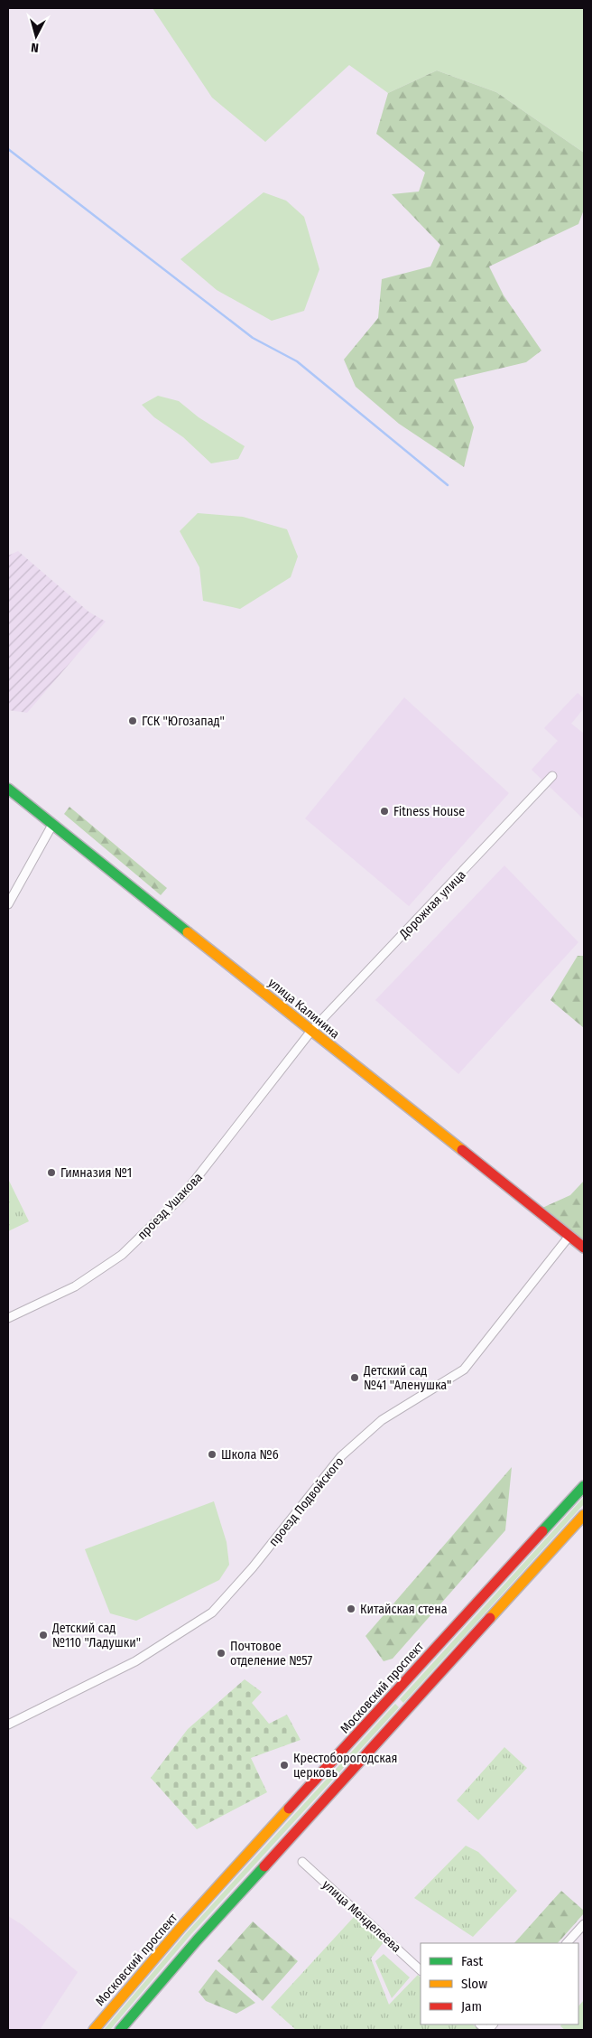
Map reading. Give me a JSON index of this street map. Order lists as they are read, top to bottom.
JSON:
{
  "streets": {
    "main road": ["улица Калинина", "Московский проспект"],
    "street": [
      "Дорожная улица",
      "проезд Ушакова",
      "проезд Подвойского",
      "улица Менделеева"
    ]
  },
  "crossings": [
    ["Дорожная улица", "улица Калинина"],
    ["Дорожная улица", "проезд Ушакова"],
    ["улица Калинина", "проезд Ушакова"],
    ["улица Калинина", "проезд Подвойского"]
  ],
  "places": [
    "ГСК \"Югозапад\"",
    "Fitness House",
    "Гимназия №1",
    "Детский сад №41 \"Аленушка\"",
    "Школа №6",
    "Китайская стена",
    "Детский сад №110 \"Ладушки\"",
    "Почтовое отделение №57",
    "Крестоборогодская церковь"
  ],
  "legend": ["Fast", "Slow", "Jam"],
  "north": "bottom"
}
